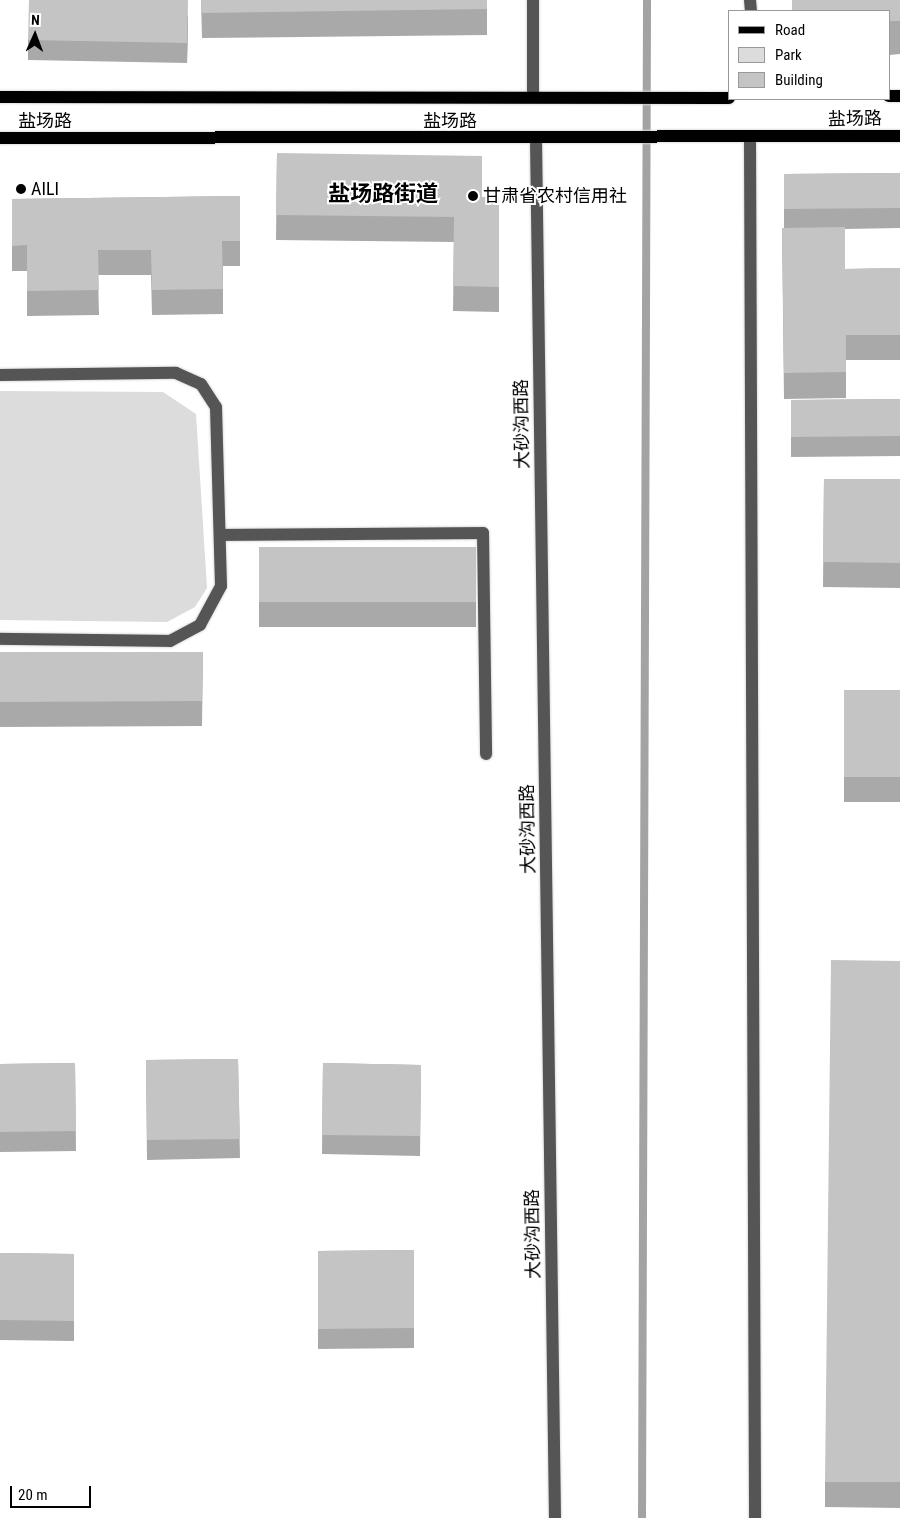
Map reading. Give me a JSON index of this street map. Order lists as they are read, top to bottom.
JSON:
{
  "streets": {
    "main road": ["盐场路"],
    "street": ["大砂沟西路"]
  },
  "crossings": [
    ["盐场路", "大砂沟西路"]
  ],
  "districts": ["盐场路街道"],
  "places": ["AILI", "甘肃省农村信用社"],
  "legend": ["Road", "Park", "Building"],
  "scale_bar": "20 m",
  "north": "top"
}
